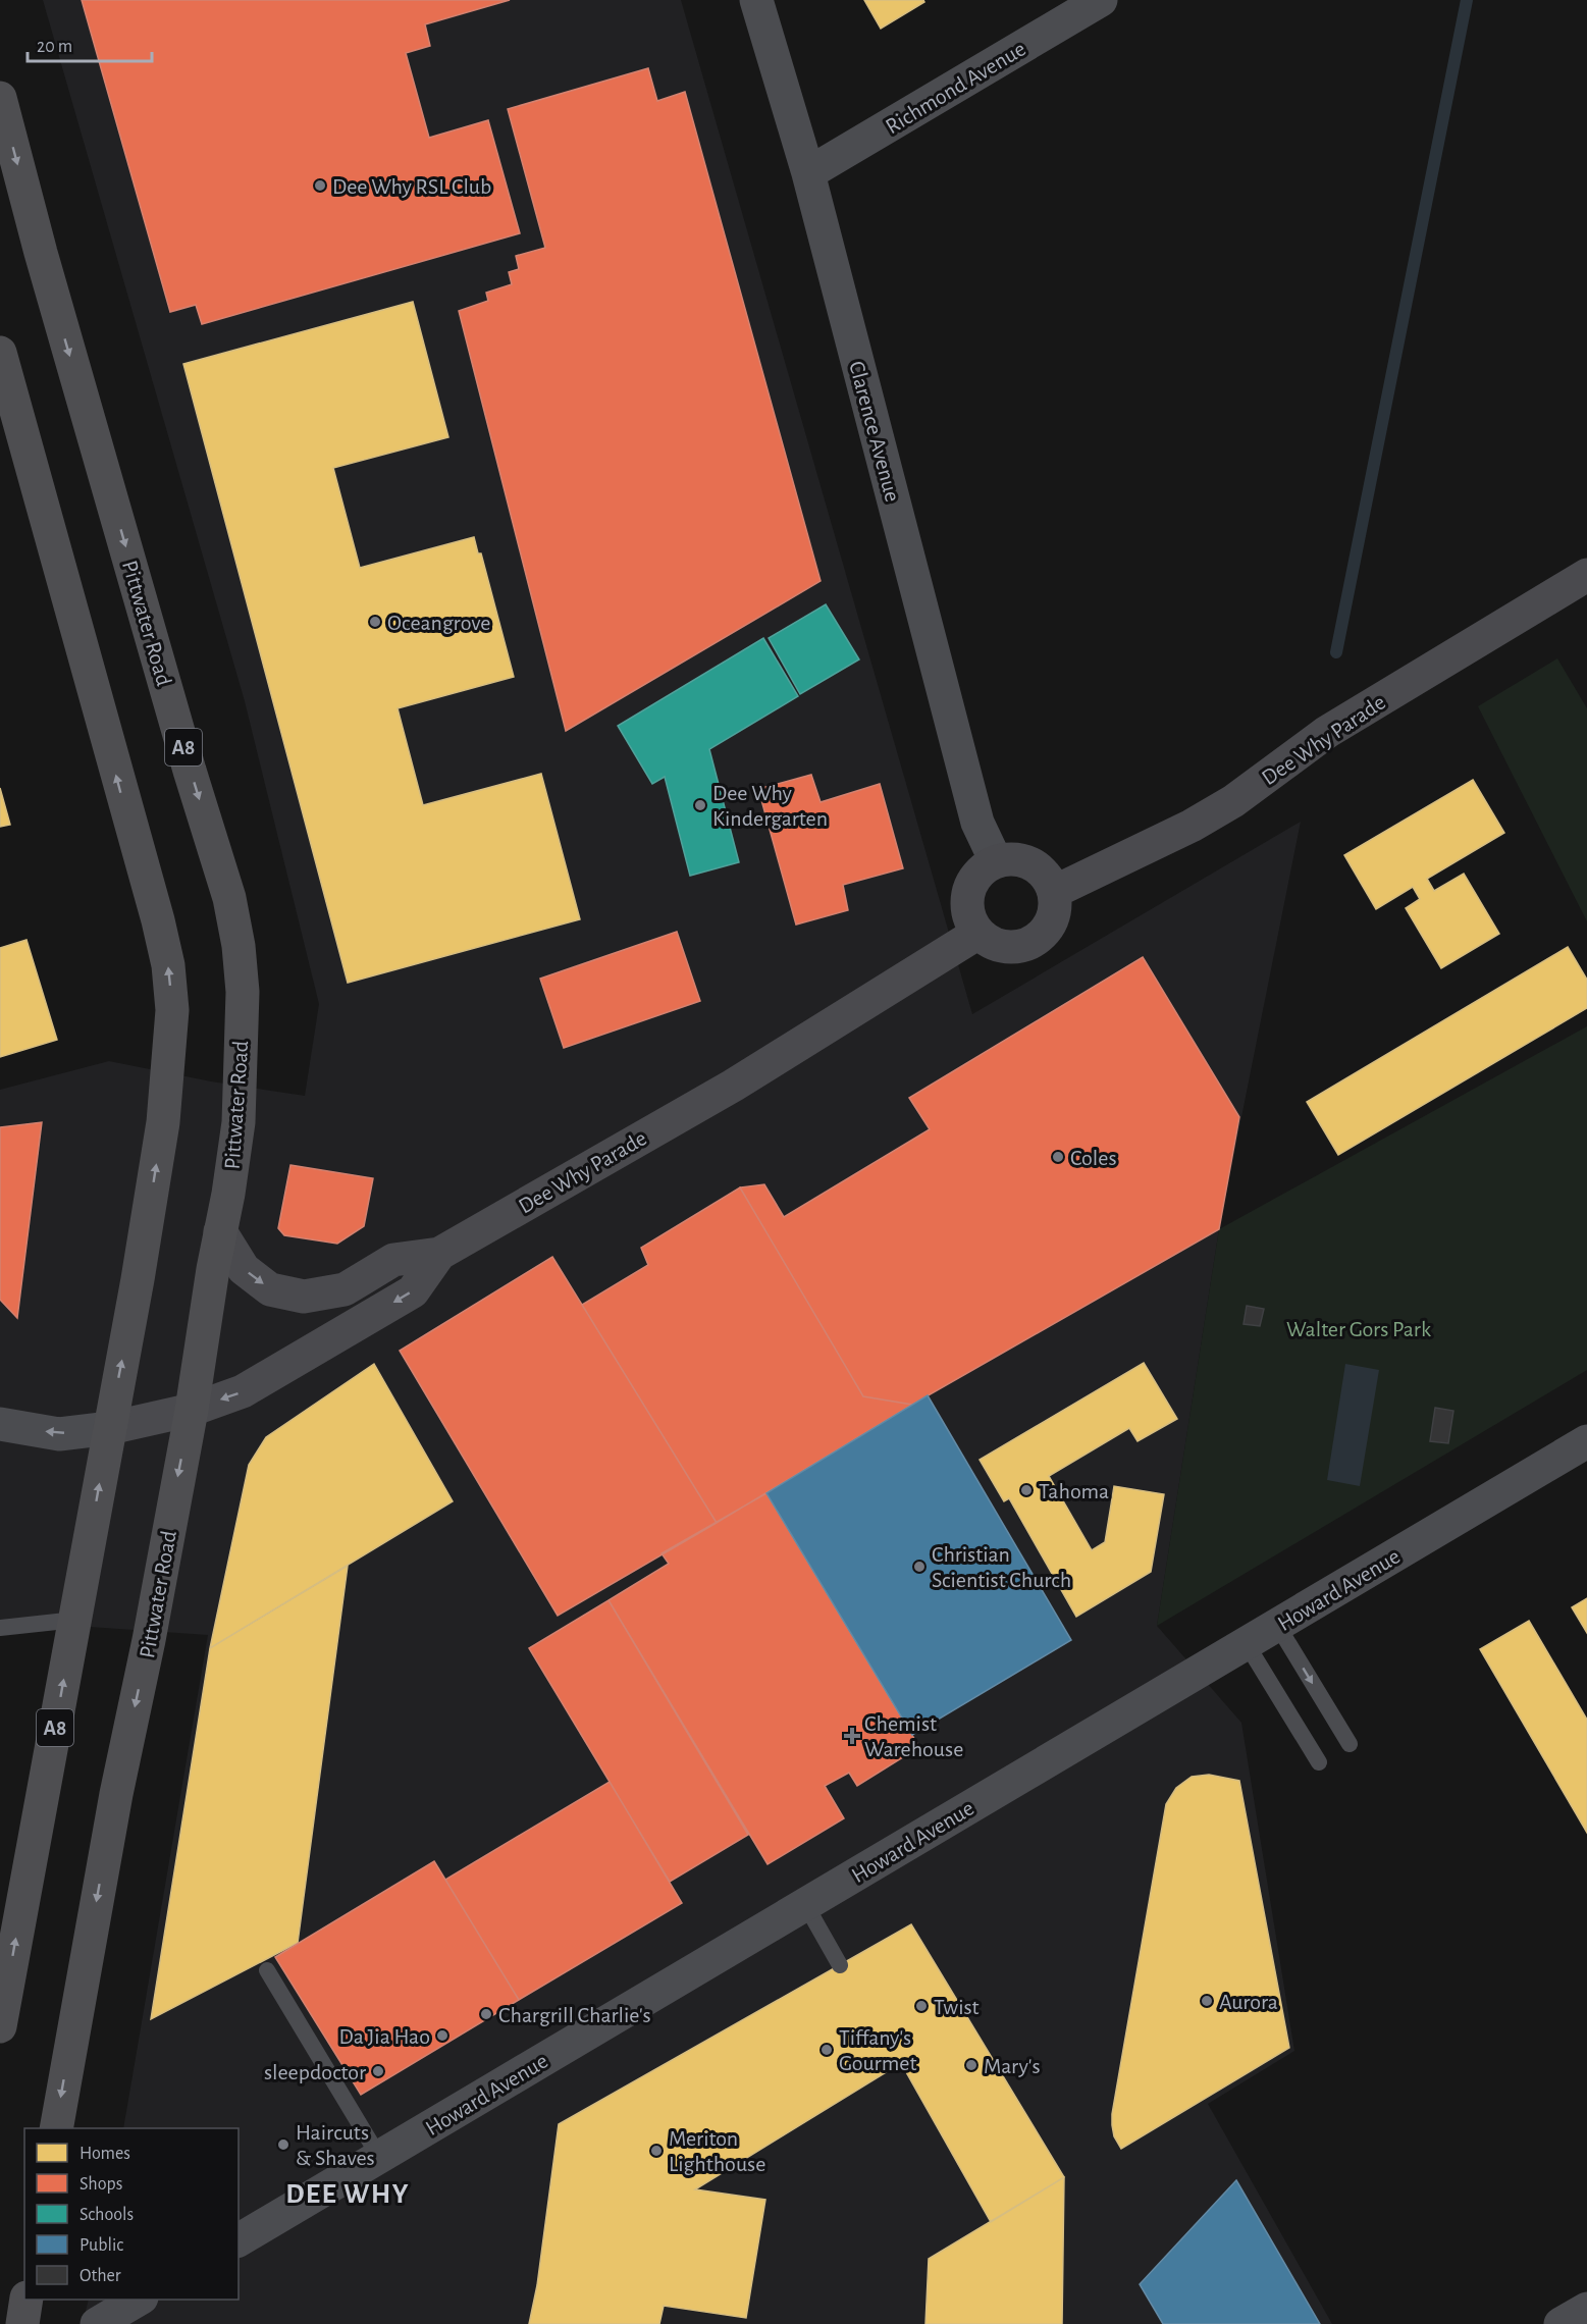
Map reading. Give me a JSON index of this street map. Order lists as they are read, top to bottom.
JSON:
{
  "streets": {
    "highway": ["Pittwater Road", "A8"],
    "main road": ["Dee Why Parade"],
    "street": ["Richmond Avenue", "Clarence Avenue", "Howard Avenue"]
  },
  "crossings": [
    ["Richmond Avenue", "Clarence Avenue"],
    ["Clarence Avenue", "Dee Why Parade"],
    ["Pittwater Road", "Dee Why Parade"],
    ["Dee Why Parade", "A8"]
  ],
  "districts": ["DEE WHY"],
  "parks": ["Walter Gors Park"],
  "places": {
    "other": [
      "Dee Why RSL Club",
      "Oceangrove",
      "Dee Why Kindergarten",
      "Coles",
      "Tahoma",
      "Christian Scientist Church",
      "Aurora",
      "Twist",
      "Chargrill Charlie's",
      "Da Jia Hao",
      "Tiffany's Gourmet",
      "Mary's",
      "sleepdoctor",
      "Haircuts & Shaves",
      "Meriton Lighthouse"
    ],
    "health": ["Chemist Warehouse"]
  },
  "legend": [
    "Homes",
    "Shops",
    "Schools",
    "Public",
    "Other"
  ],
  "scale_bar": "20 m"
}
